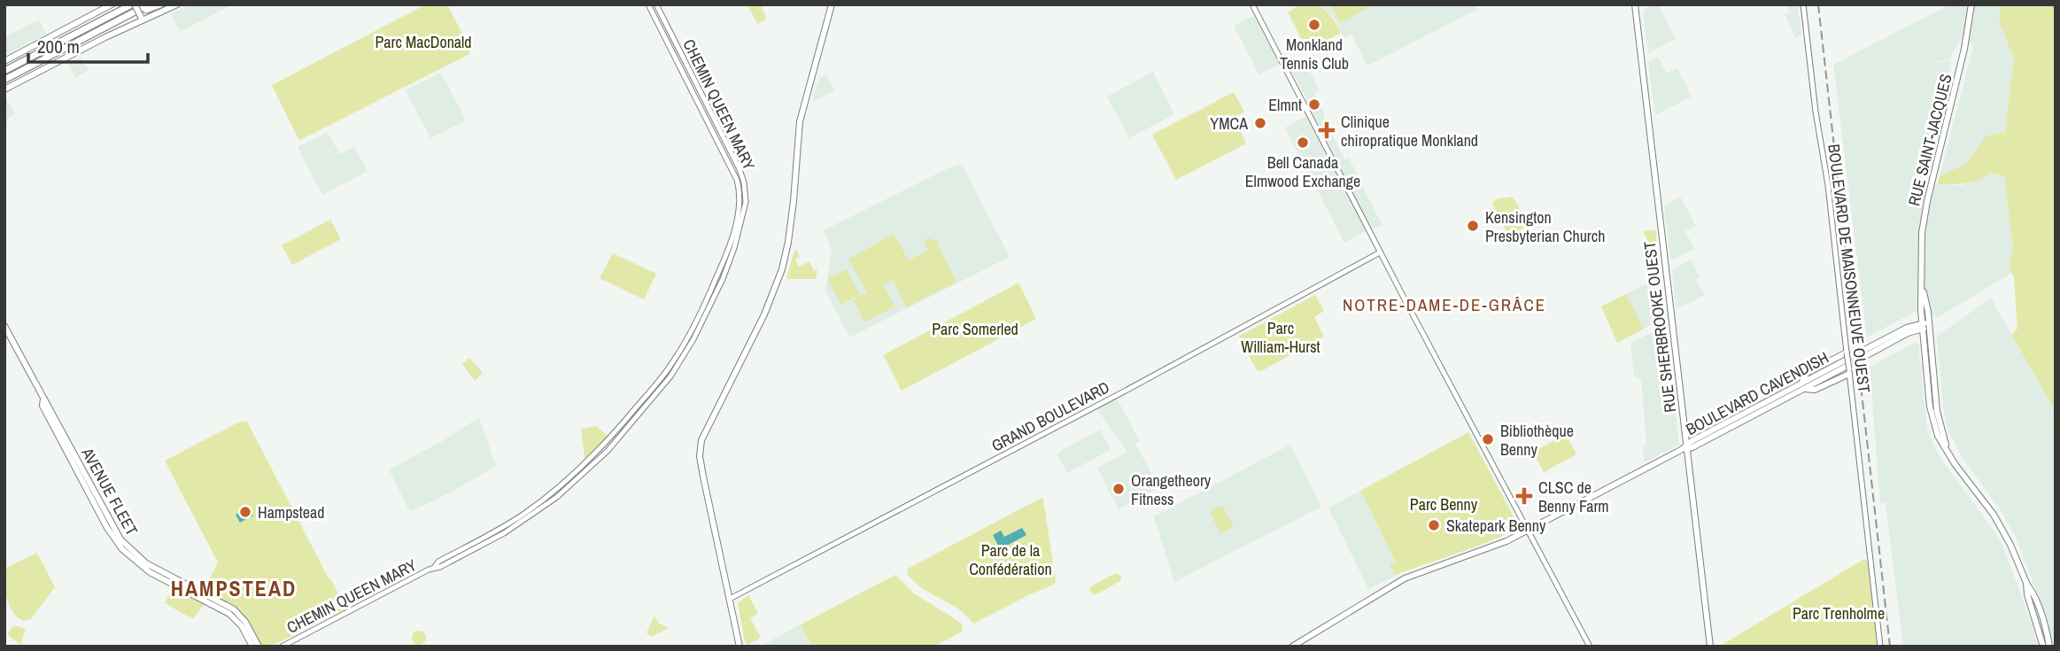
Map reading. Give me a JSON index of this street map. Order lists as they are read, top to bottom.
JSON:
{
  "streets": {
    "main road": [
      "RUE SAINT-JACQUES",
      "RUE SHERBROOKE OUEST",
      "BOULEVARD CAVENDISH",
      "AVENUE FLEET"
    ],
    "street": ["CHEMIN QUEEN MARY", "BOULEVARD DE MAISONNEUVE OUEST", "GRAND BOULEVARD"]
  },
  "crossings": [
    ["BOULEVARD DE MAISONNEUVE OUEST", "BOULEVARD CAVENDISH"],
    ["RUE SHERBROOKE OUEST", "BOULEVARD CAVENDISH"]
  ],
  "districts": ["NOTRE-DAME-DE-GRÂCE", "HAMPSTEAD"],
  "parks": [
    "Parc MacDonald",
    "Parc William-Hurst",
    "Parc Somerled",
    "Parc Benny",
    "Parc de la Confédération",
    "Parc Trenholme"
  ],
  "places": {
    "other": [
      "Monkland Tennis Club",
      "Elmnt",
      "YMCA",
      "Bell Canada Elmwood Exchange",
      "Kensington Presbyterian Church",
      "Bibliothèque Benny",
      "Orangetheory Fitness",
      "Hampstead",
      "Skatepark Benny"
    ],
    "health": ["Clinique chiropratique Monkland", "CLSC de Benny Farm"]
  },
  "scale_bar": "200 m"
}
